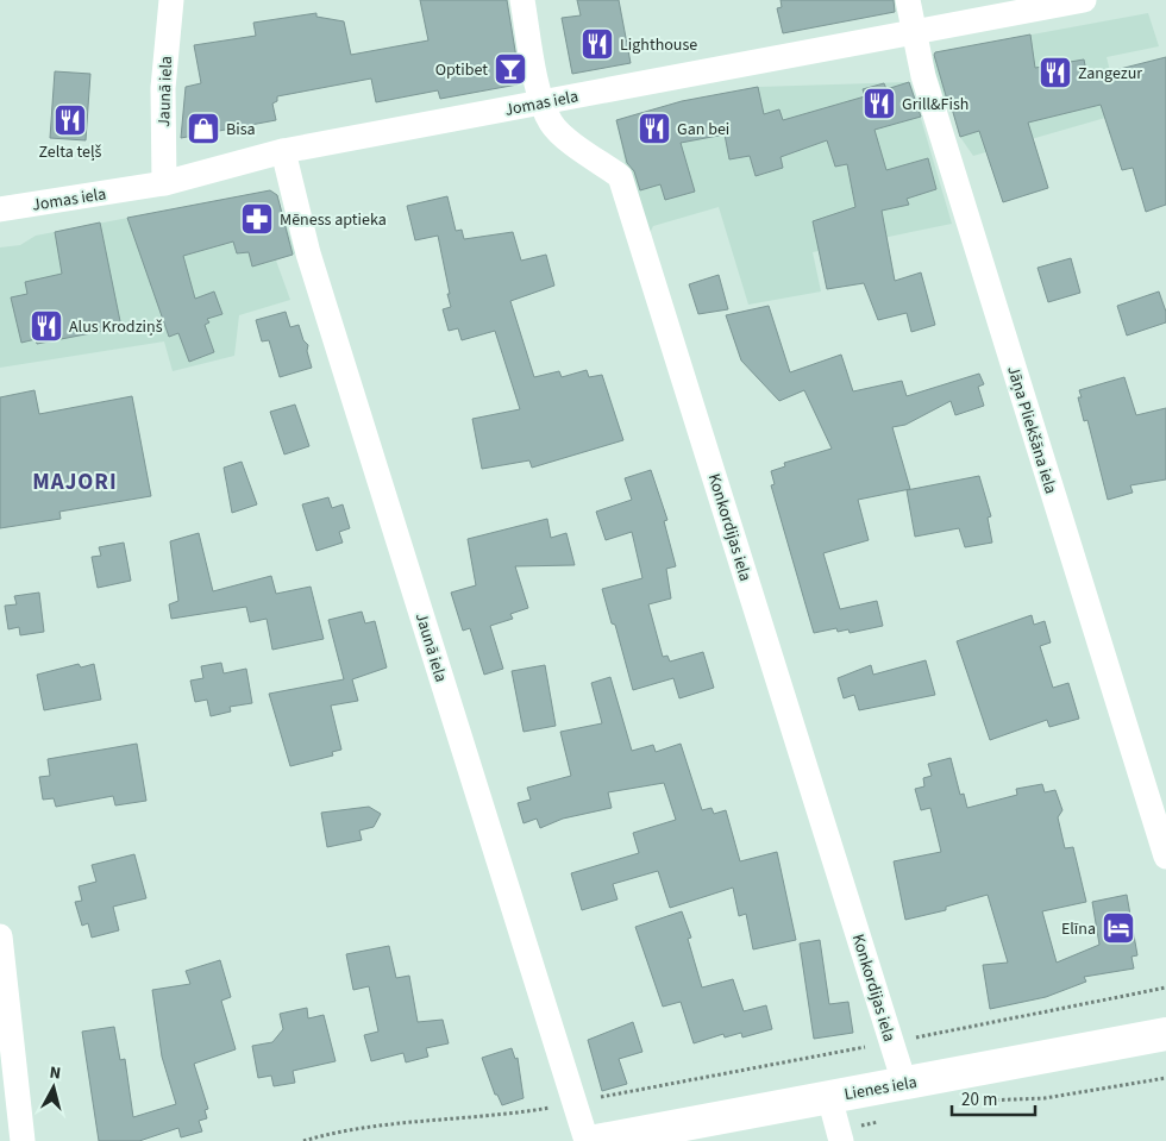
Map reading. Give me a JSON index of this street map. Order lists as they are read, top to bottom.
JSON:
{
  "streets": {
    "main road": ["Lienes iela"],
    "street": [
      "Jaunā iela",
      "Jomas iela",
      "Jāņa Pliekšāna iela",
      "Konkordijas iela"
    ]
  },
  "crossings": [
    ["Jaunā iela", "Jomas iela"],
    ["Jomas iela", "Jāņa Pliekšāna iela"],
    ["Jomas iela", "Konkordijas iela"],
    ["Konkordijas iela", "Lienes iela"]
  ],
  "districts": ["MAJORI"],
  "places": {
    "restaurant": [
      "Lighthouse",
      "Zangezur",
      "Grill&Fish",
      "Zelta teļš",
      "Gan bei",
      "Alus Krodziņš"
    ],
    "bar": ["Optibet"],
    "shop": ["Bisa"],
    "pharmacy": ["Mēness aptieka"],
    "hotel": ["Elīna"]
  },
  "scale_bar": "20 m",
  "north": "top"
}
